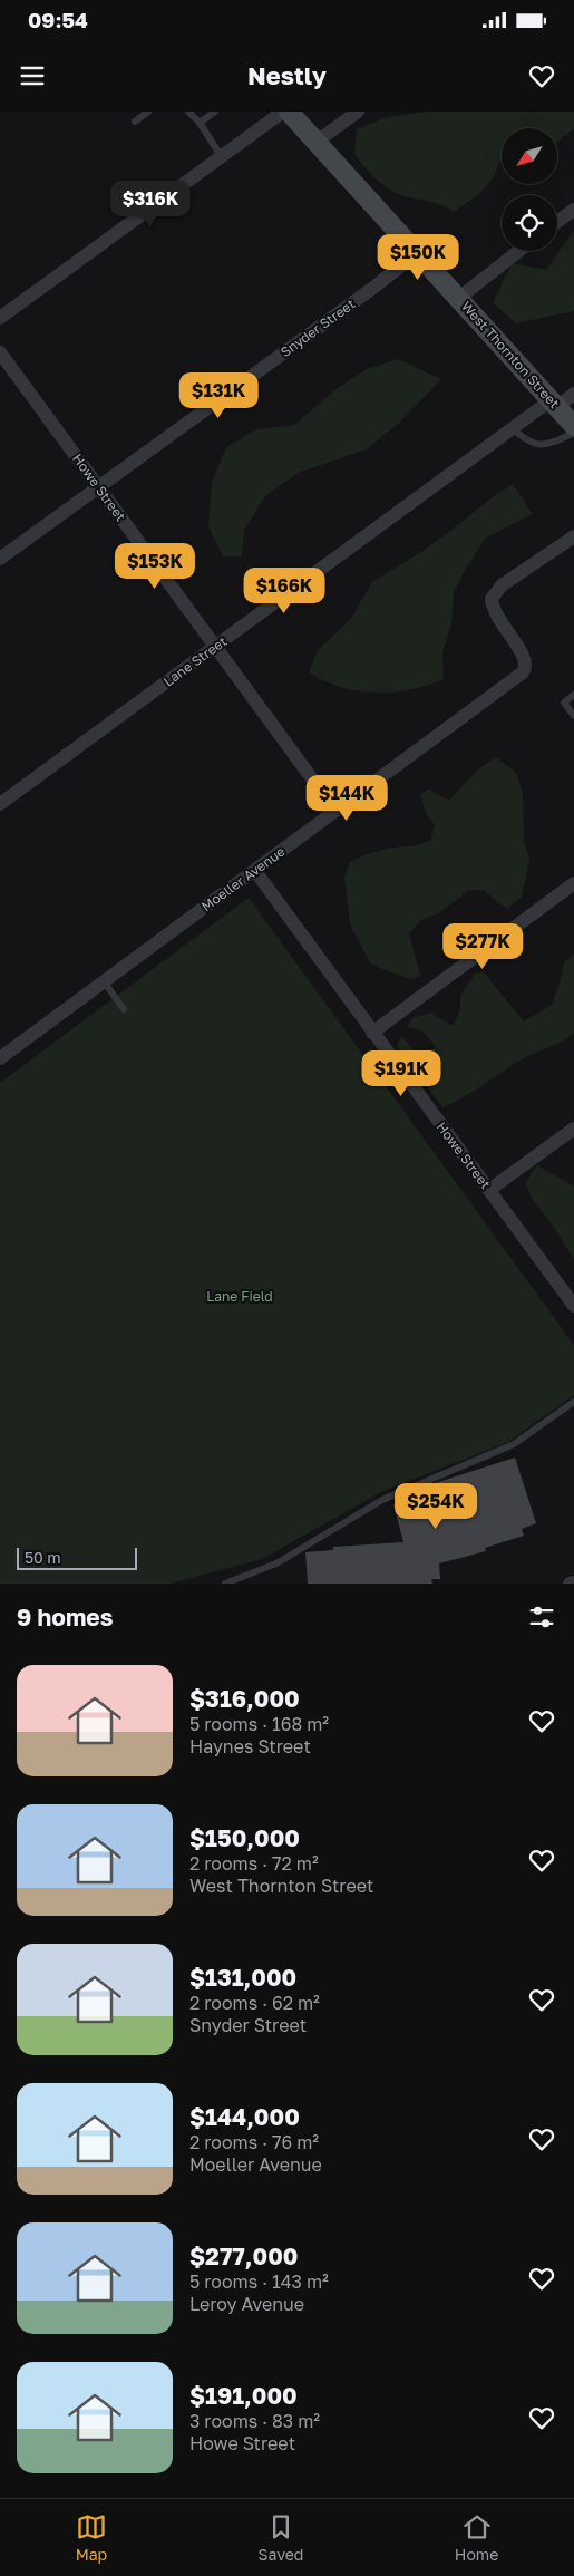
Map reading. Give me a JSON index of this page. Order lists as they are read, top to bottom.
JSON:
{
  "streets": {
    "main road": ["West Thornton Street"],
    "street": [
      "Snyder Street",
      "Howe Street",
      "Lane Street",
      "Moeller Avenue"
    ]
  },
  "crossings": [
    ["Snyder Street", "West Thornton Street"],
    ["Snyder Street", "Howe Street"],
    ["West Thornton Street", "Lane Street"],
    ["Howe Street", "Lane Street"],
    ["Howe Street", "Moeller Avenue"]
  ],
  "parks": ["Lane Field"],
  "scale_bar": "50 m",
  "north": "bottom left",
  "page": {
    "status": "09:54",
    "header": "Nestly",
    "price": [
      "$316K",
      "$150K",
      "$131K",
      "$153K",
      "$166K",
      "$144K",
      "$277K",
      "$191K",
      "$254K"
    ],
    "scale": "50 m",
    "heading": "9 homes",
    "list": [
      {
        "name": "$316,000",
        "note": "5 rooms · 168 m² · Haynes Street"
      },
      {
        "name": "$150,000",
        "note": "2 rooms · 72 m² · West Thornton Street"
      },
      {
        "name": "$131,000",
        "note": "2 rooms · 62 m² · Snyder Street"
      },
      {
        "name": "$144,000",
        "note": "2 rooms · 76 m² · Moeller Avenue"
      },
      {
        "name": "$277,000",
        "note": "5 rooms · 143 m² · Leroy Avenue"
      },
      {
        "name": "$191,000",
        "note": "3 rooms · 83 m² · Howe Street"
      }
    ],
    "tabs": ["Map", "Saved", "Home"]
  }
}
